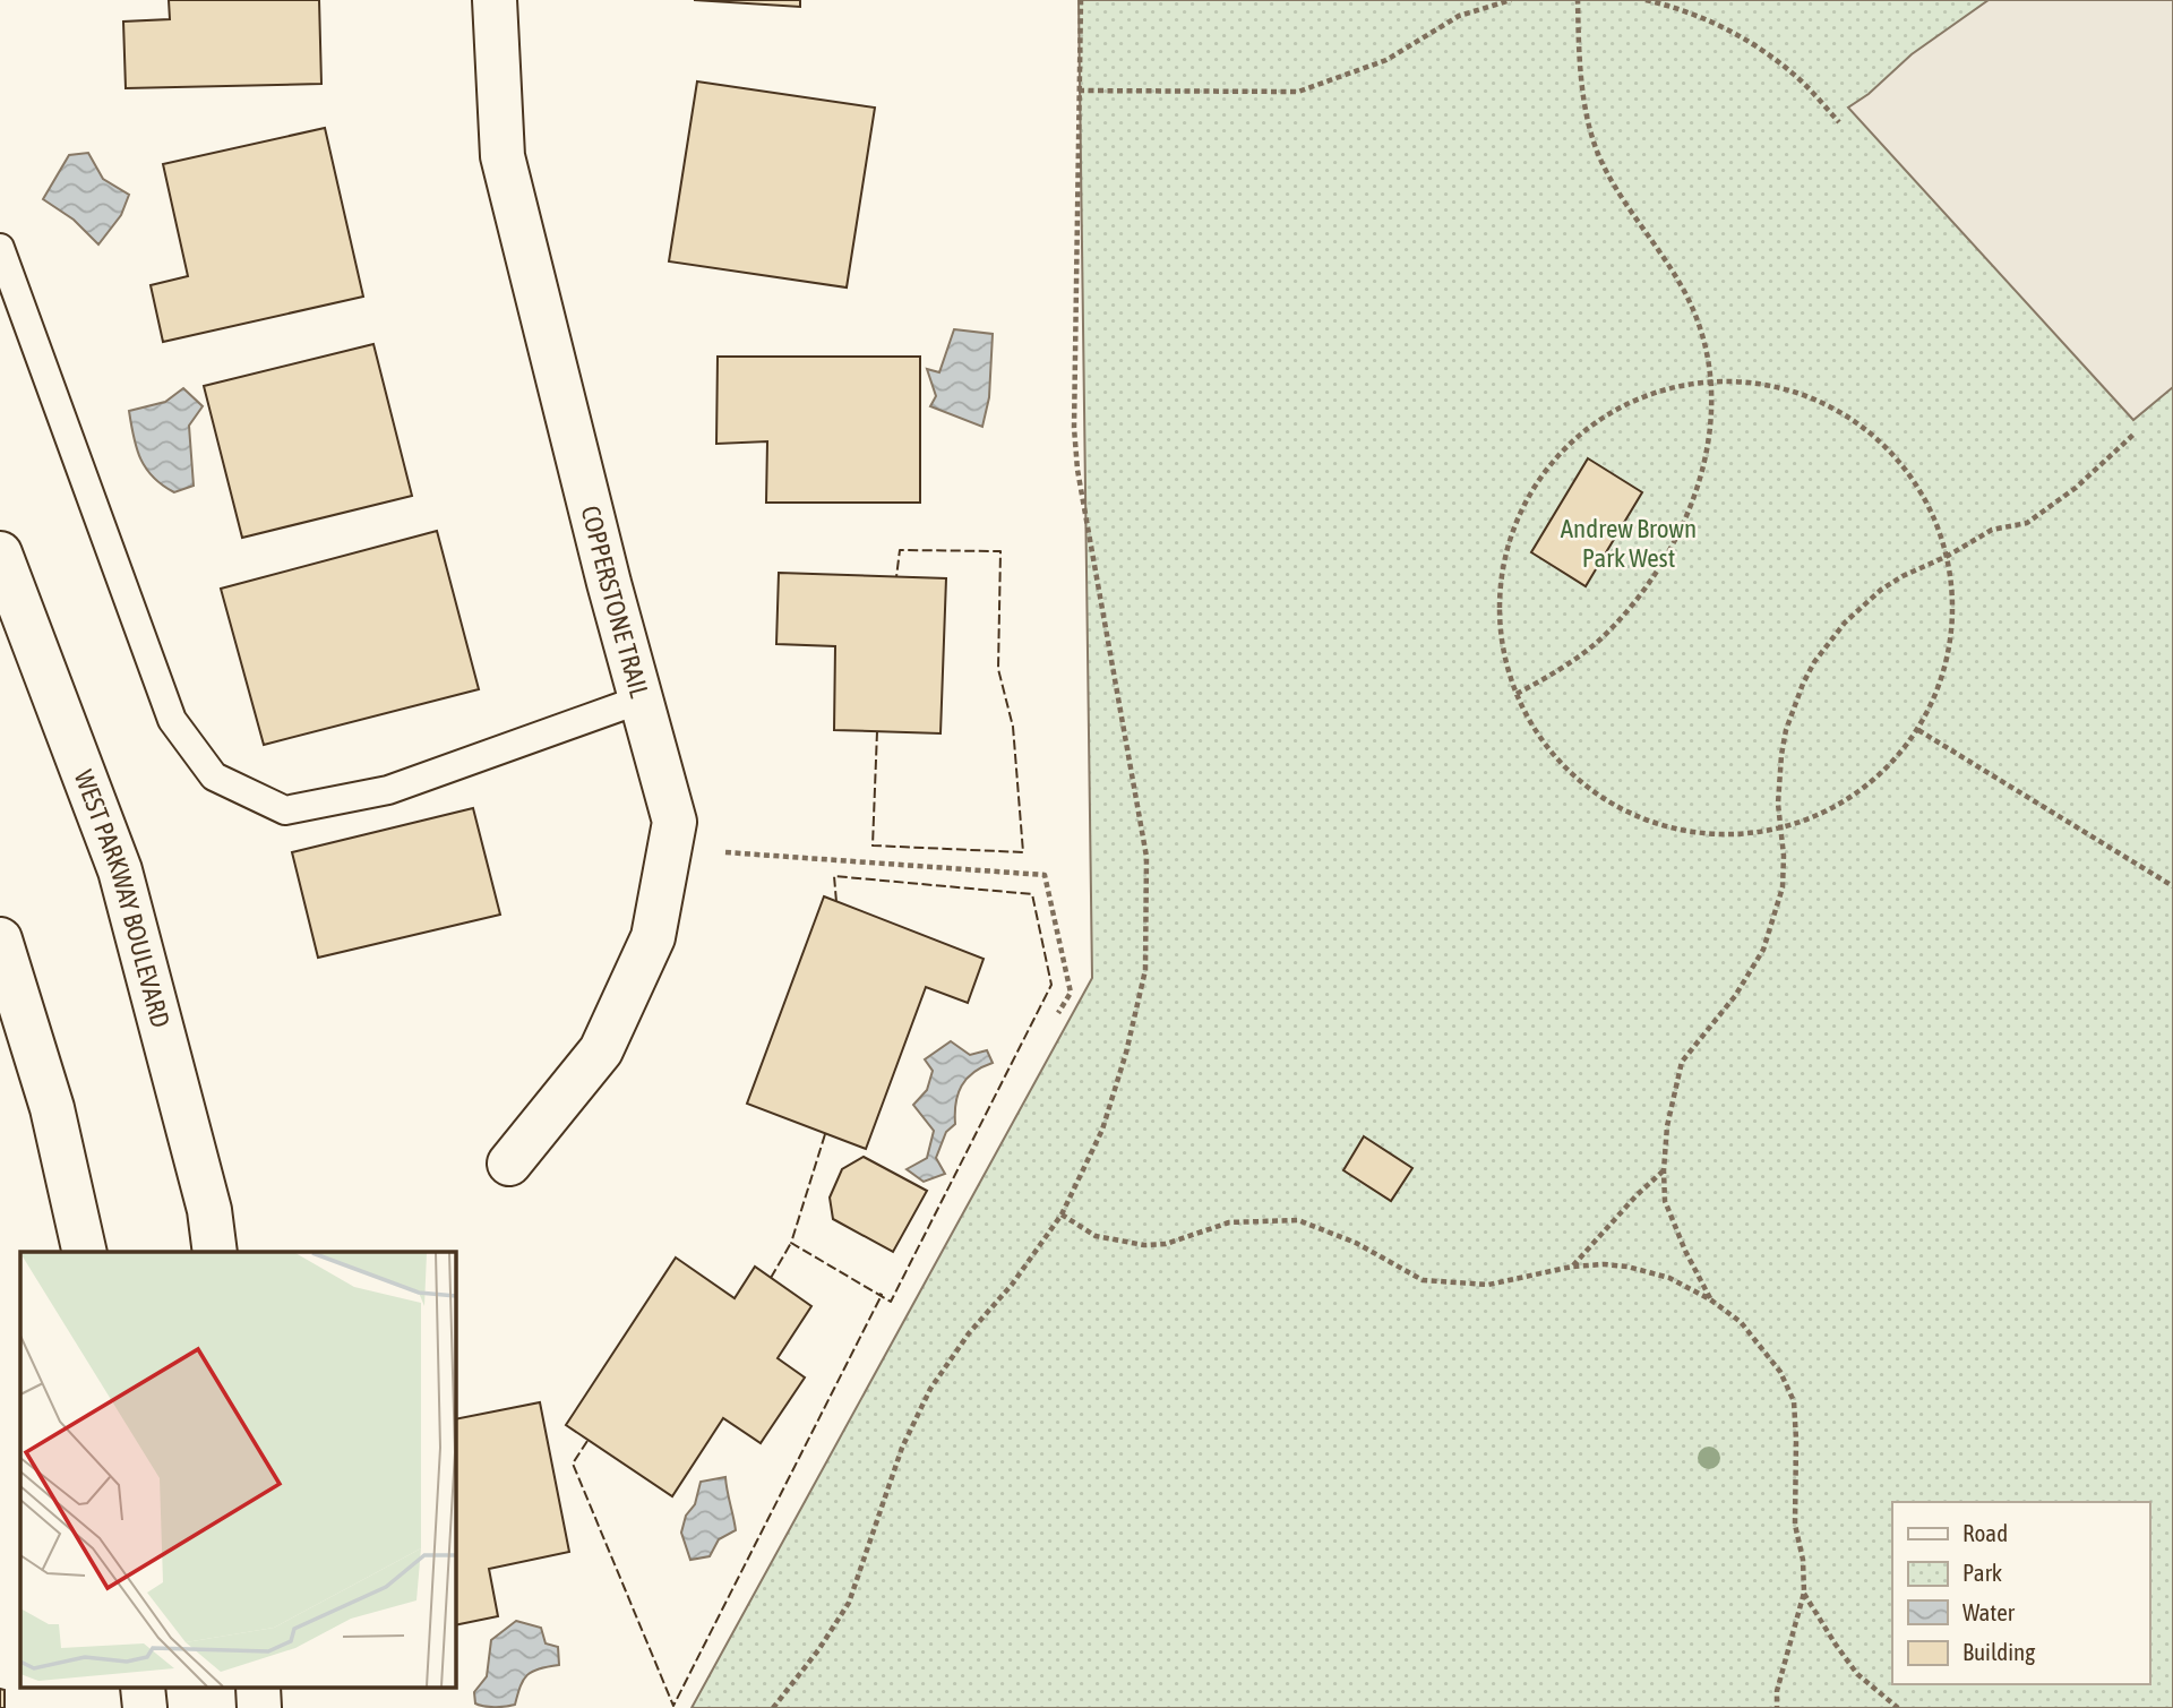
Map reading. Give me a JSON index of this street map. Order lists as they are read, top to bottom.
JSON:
{
  "streets": {
    "street": ["COPPERSTONE TRAIL", "WEST PARKWAY BOULEVARD"]
  },
  "parks": ["Andrew Brown Park West"],
  "legend": [
    "Road",
    "Park",
    "Water",
    "Building"
  ]
}
